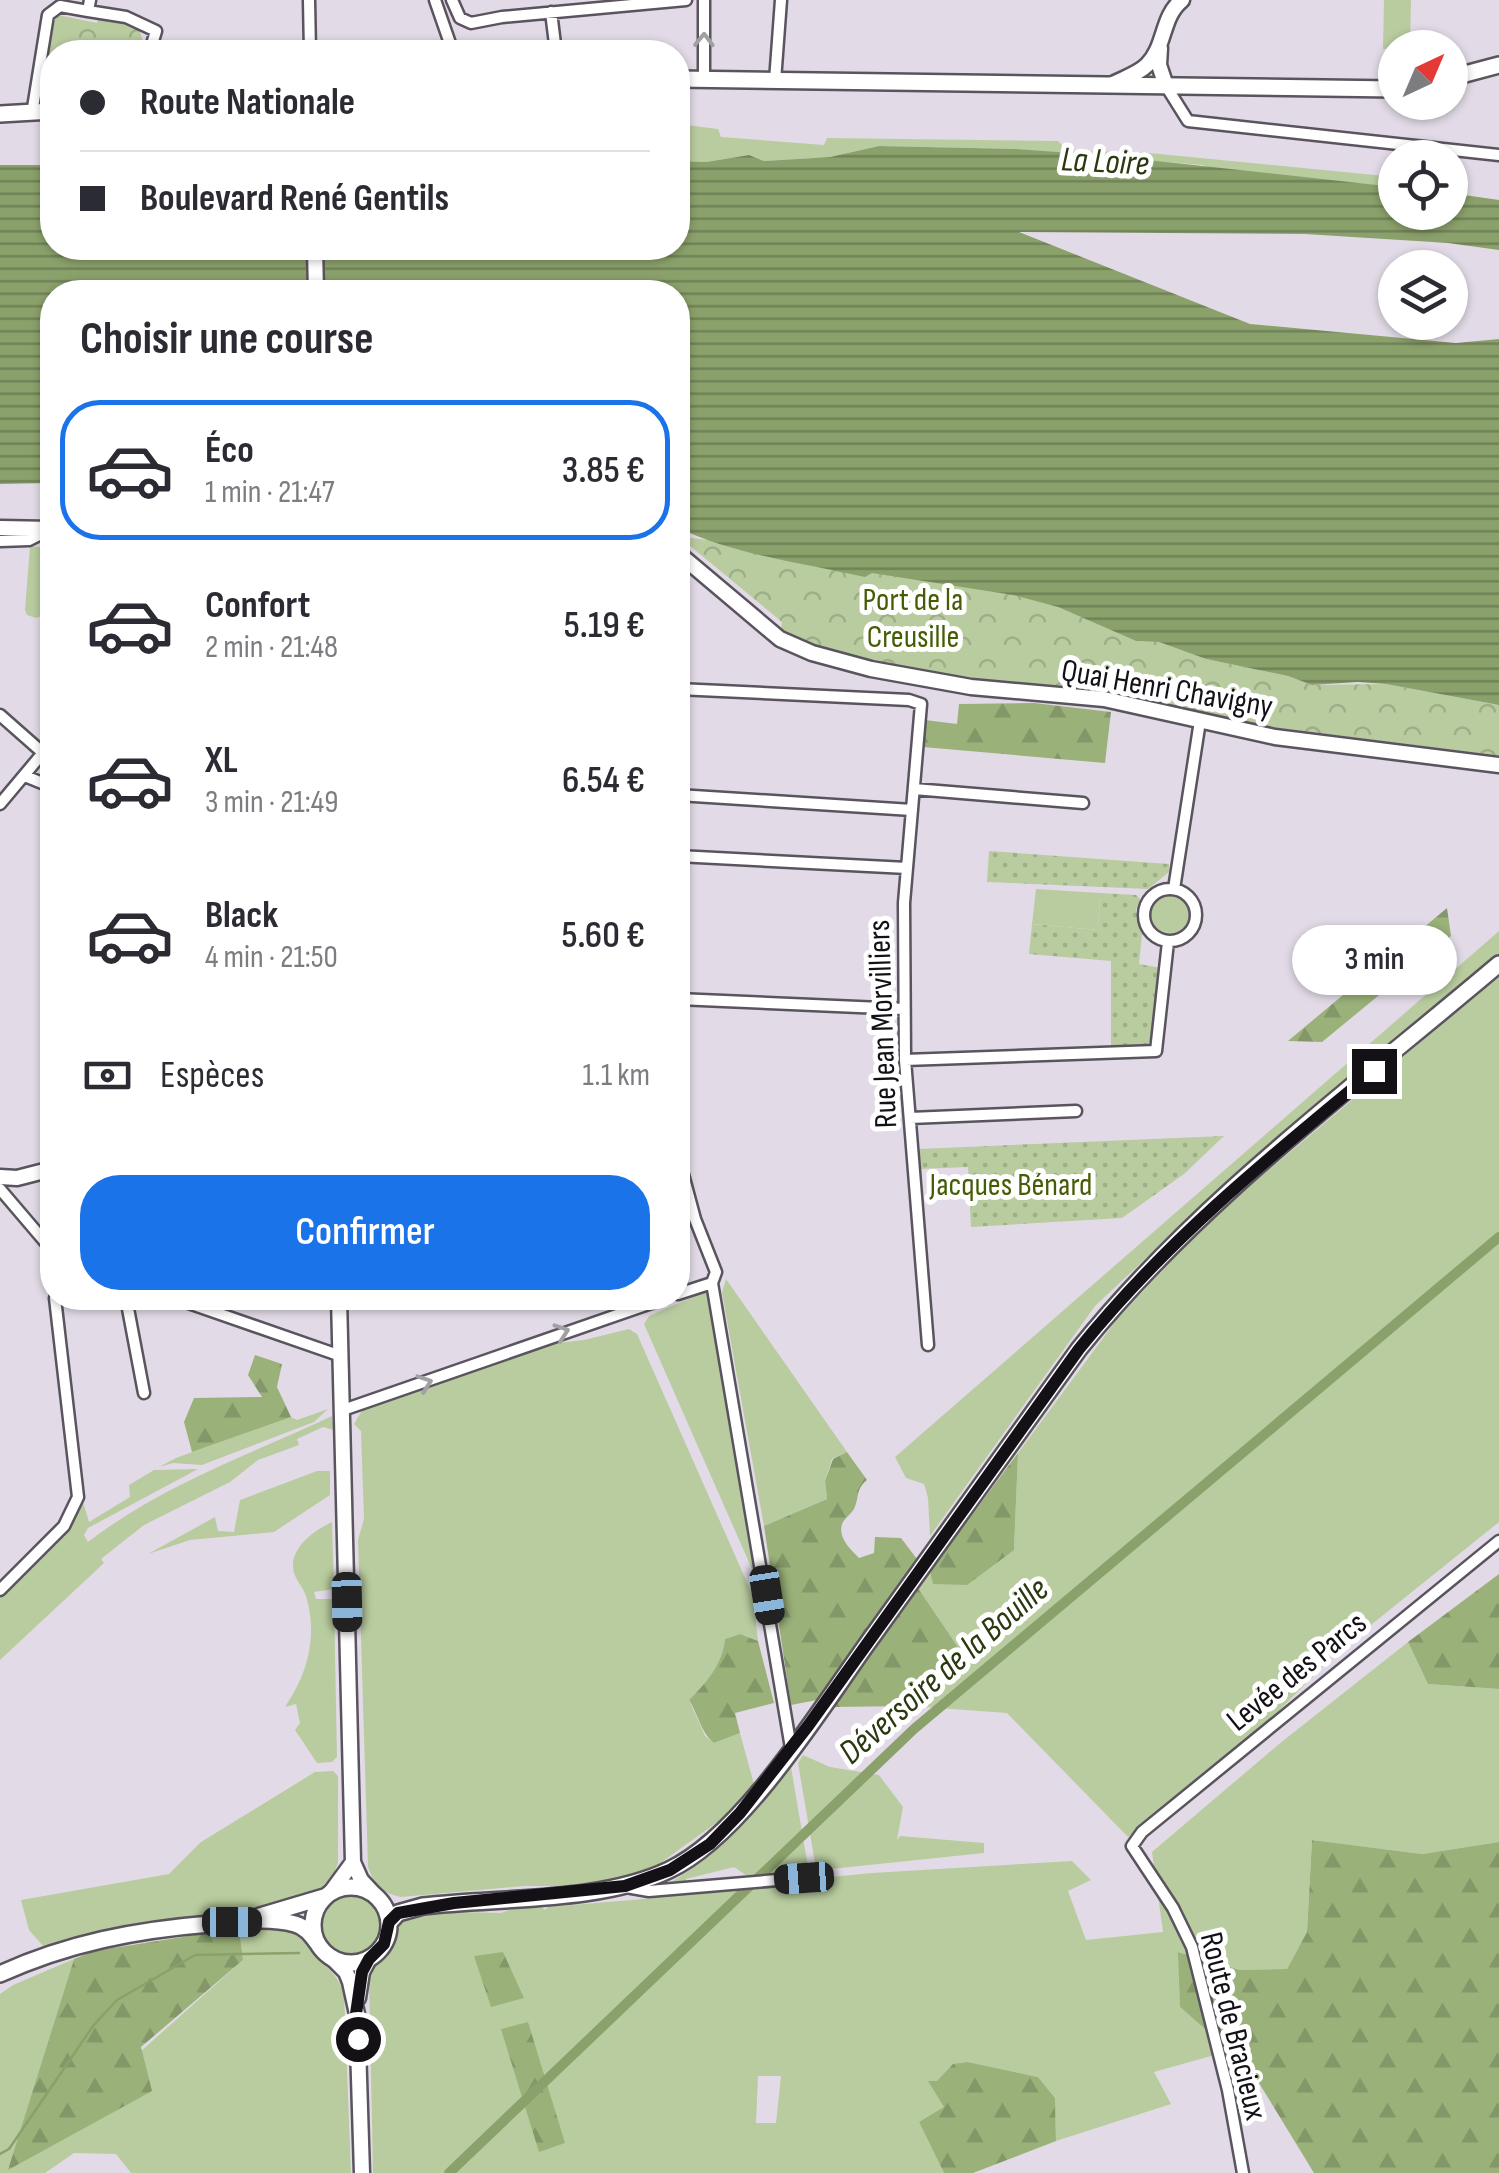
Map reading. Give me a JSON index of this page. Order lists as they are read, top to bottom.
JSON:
{
  "streets": {
    "main road": ["Quai Henri Chavigny"],
    "street": ["Rue Jean Morvilliers", "Levée des Parcs", "Route de Bracieux"]
  },
  "crossings": [
    ["Levée des Parcs", "Route de Bracieux"]
  ],
  "water": ["La Loire", "Déversoire de la Bouille"],
  "parks": ["Port de la Creusille", "Jacques Bénard"],
  "north": "top right",
  "page": {
    "banner": ["Route Nationale", "Boulevard René Gentils"],
    "heading": "Choisir une course",
    "list": [
      {
        "name": "Éco",
        "note": "1 min · 21:47",
        "value": "3.85 €"
      },
      {
        "name": "Confort",
        "note": "2 min · 21:48",
        "value": "5.19 €"
      },
      {
        "name": "XL",
        "note": "3 min · 21:49",
        "value": "6.54 €"
      },
      {
        "name": "Black",
        "note": "4 min · 21:50",
        "value": "5.60 €"
      }
    ],
    "bubble": "3 min",
    "pay": ["Espèces", "1.1 km"],
    "buttons": "Confirmer"
  }
}
